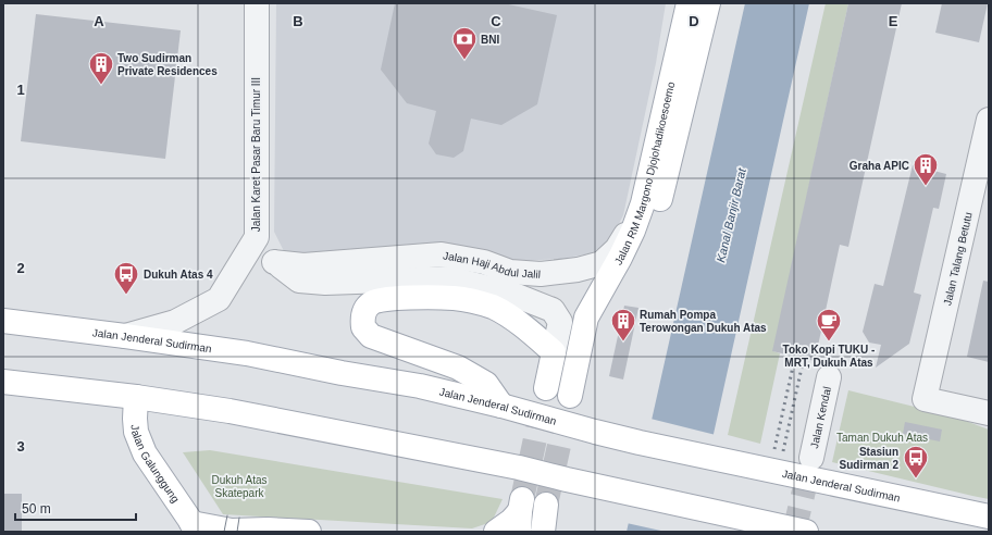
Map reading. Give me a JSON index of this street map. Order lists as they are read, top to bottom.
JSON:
{
  "streets": {
    "main road": ["Jalan RM Margono Djojohadikoesoemo", "Jalan Jenderal Sudirman", "Jalan Galunggung"],
    "street": [
      "Jalan Karet Pasar Baru Timur III",
      "Jalan Talang Betutu",
      "Jalan Haji Abdul Jalil",
      "Jalan Kendal"
    ]
  },
  "crossings": [
    ["Jalan Karet Pasar Baru Timur III", "Jalan Haji Abdul Jalil"],
    ["Jalan Karet Pasar Baru Timur III", "Jalan Jenderal Sudirman"],
    ["Jalan RM Margono Djojohadikoesoemo", "Jalan Haji Abdul Jalil"]
  ],
  "water": ["Kanal Banjir Barat"],
  "parks": ["Taman Dukuh Atas", "Dukuh Atas Skatepark"],
  "places": {
    "bank": ["BNI"],
    "building": ["Two Sudirman Private Residences", "Graha APIC", "Rumah Pompa Terowongan Dukuh Atas"],
    "bus stop": ["Dukuh Atas 4", "Stasiun Sudirman 2"],
    "cafe": ["Toko Kopi TUKU - MRT, Dukuh Atas"]
  },
  "scale_bar": "50 m",
  "grid": {
    "columns": [
      "A",
      "B",
      "C",
      "D",
      "E"
    ],
    "rows": ["1", "2", "3"]
  }
}
